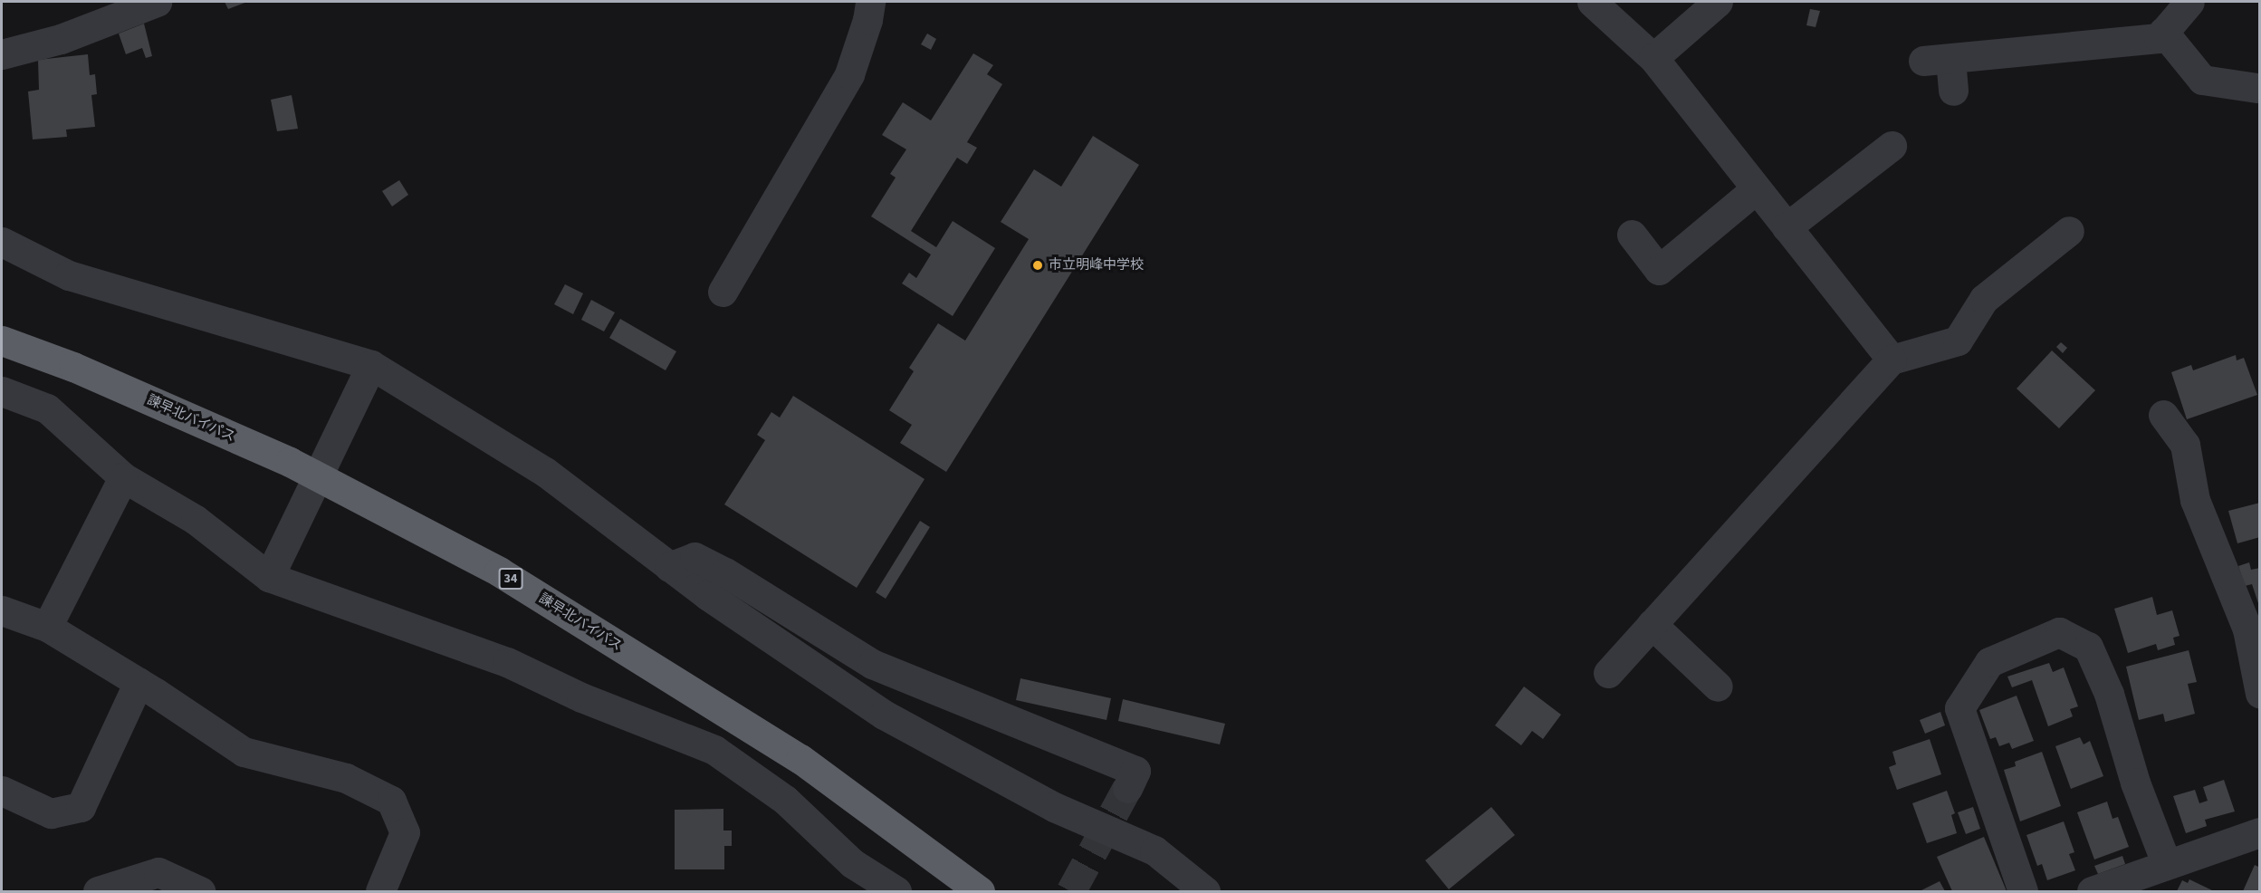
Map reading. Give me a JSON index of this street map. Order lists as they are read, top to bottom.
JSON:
{
  "streets": {
    "highway": ["諫早北バイパス", "34"]
  },
  "places": ["市立明峰中学校"]
}
